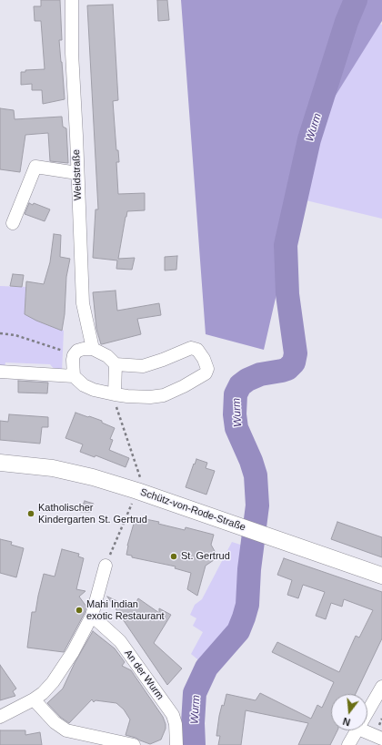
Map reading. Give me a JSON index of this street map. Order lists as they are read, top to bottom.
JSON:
{
  "streets": {
    "main road": ["Schütz-von-Rode-Straße"],
    "street": ["Weidstraße", "An der Wurm"]
  },
  "water": ["Wurm"],
  "places": ["Katholischer Kindergarten St. Gertrud", "St. Gertrud", "Mahi Indian exotic Restaurant"],
  "north": "bottom"
}
